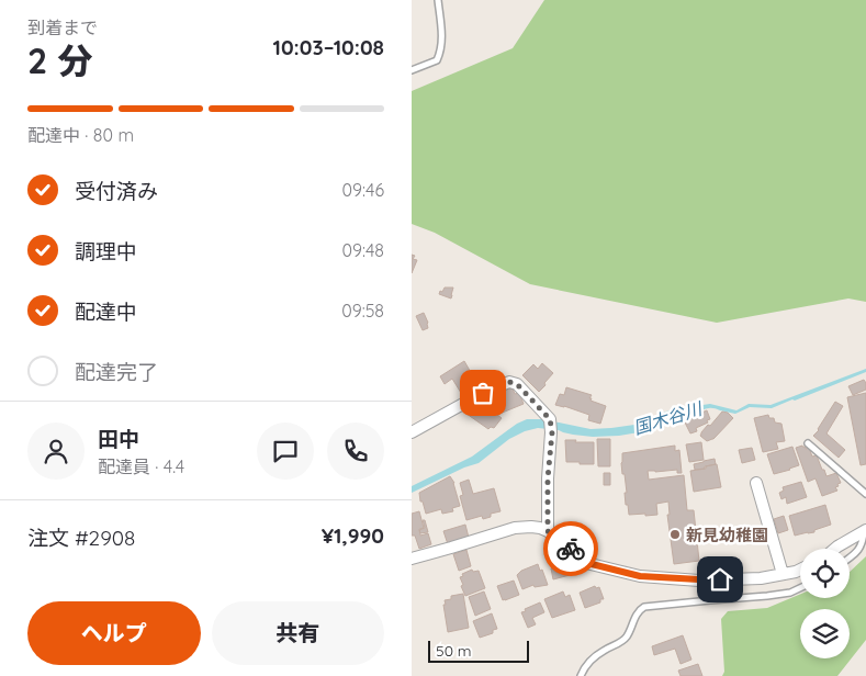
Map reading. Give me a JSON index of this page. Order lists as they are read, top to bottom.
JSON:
{
  "water": ["国木谷川"],
  "places": ["新見幼稚園"],
  "scale_bar": "50 m",
  "page": {
    "heading": ["2 分", "到着まで", "10:03–10:08"],
    "panel": [
      "田中",
      "配達員 · 4.4",
      "注文 #2908",
      "¥1,990"
    ],
    "bar": "配達中 · 80 m",
    "list": [
      ["受付済み", "09:46"],
      ["調理中", "09:48"],
      ["配達中", "09:58"],
      "配達完了"
    ],
    "buttons": ["ヘルプ", "共有"],
    "scale": "50 m"
  }
}
